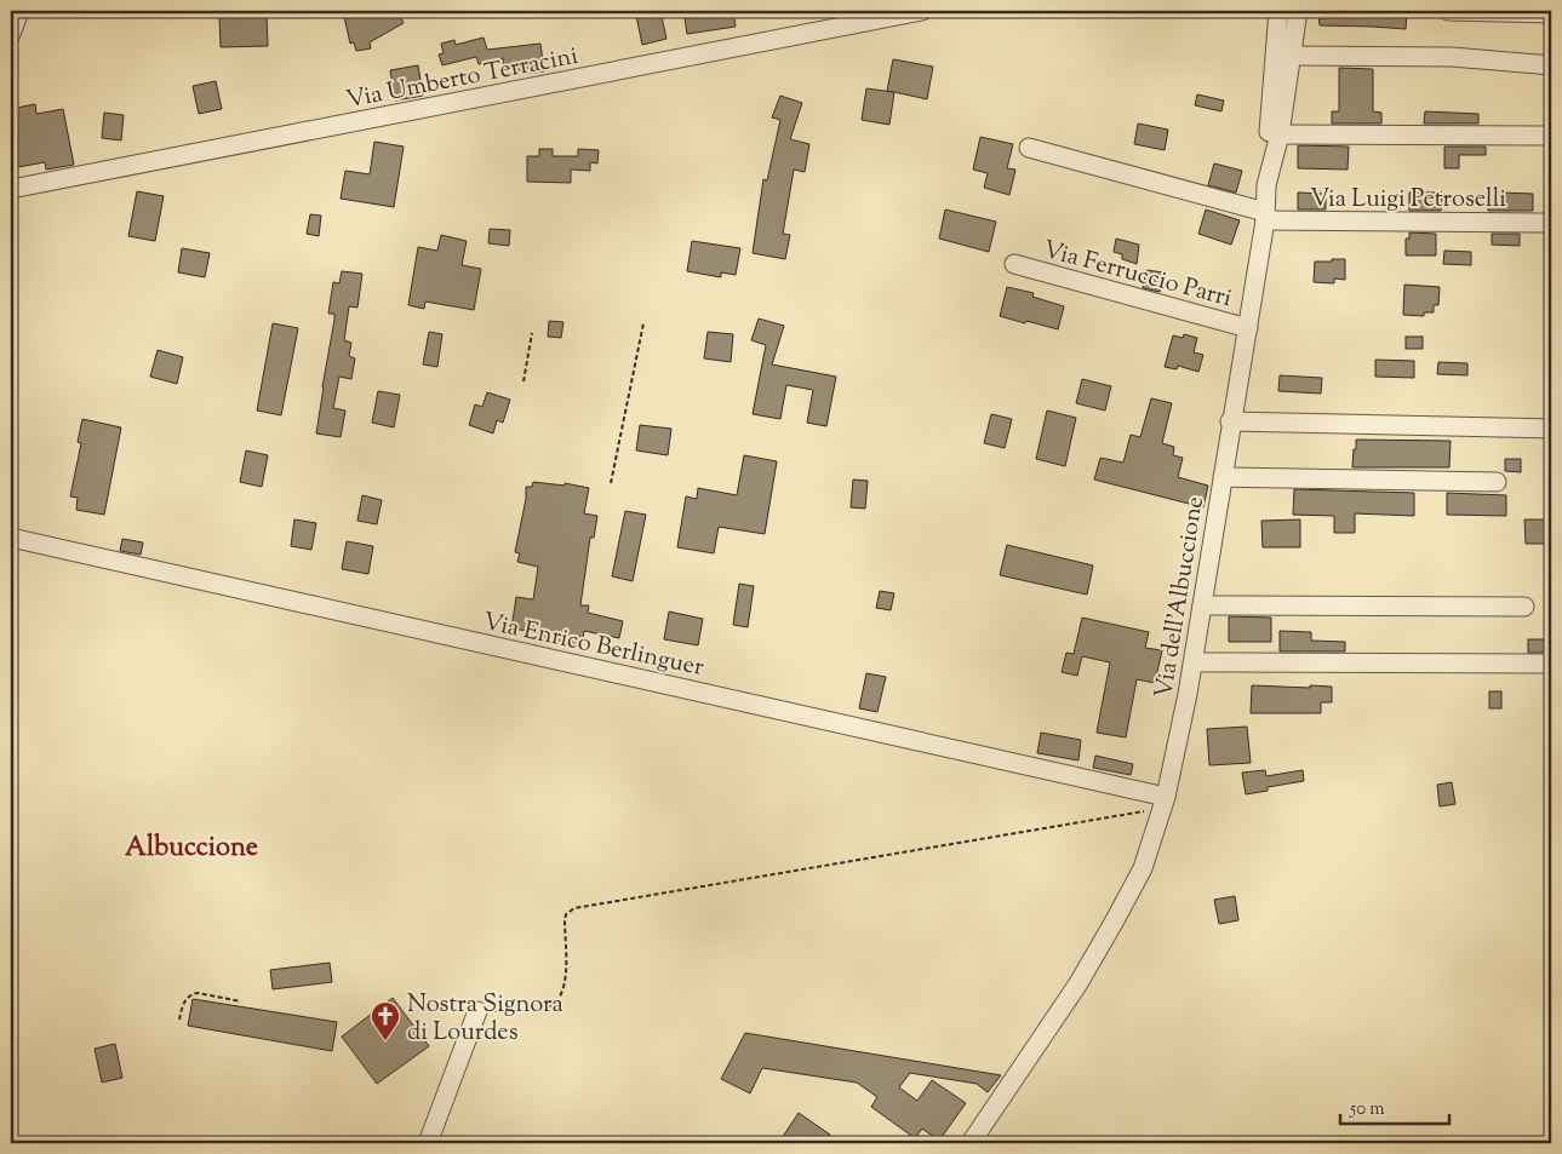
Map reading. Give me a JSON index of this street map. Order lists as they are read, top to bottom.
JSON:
{
  "streets": {
    "street": [
      "Via Umberto Terracini",
      "Via Luigi Petroselli",
      "Via Ferruccio Parri",
      "Via dell'Albuccione",
      "Via Enrico Berlinguer"
    ]
  },
  "crossings": [
    ["Via Luigi Petroselli", "Via dell'Albuccione"],
    ["Via Ferruccio Parri", "Via dell'Albuccione"],
    ["Via dell'Albuccione", "Via Enrico Berlinguer"]
  ],
  "districts": ["Albuccione"],
  "places": {
    "church": ["Nostra Signora di Lourdes"]
  },
  "scale_bar": "50 m"
}
